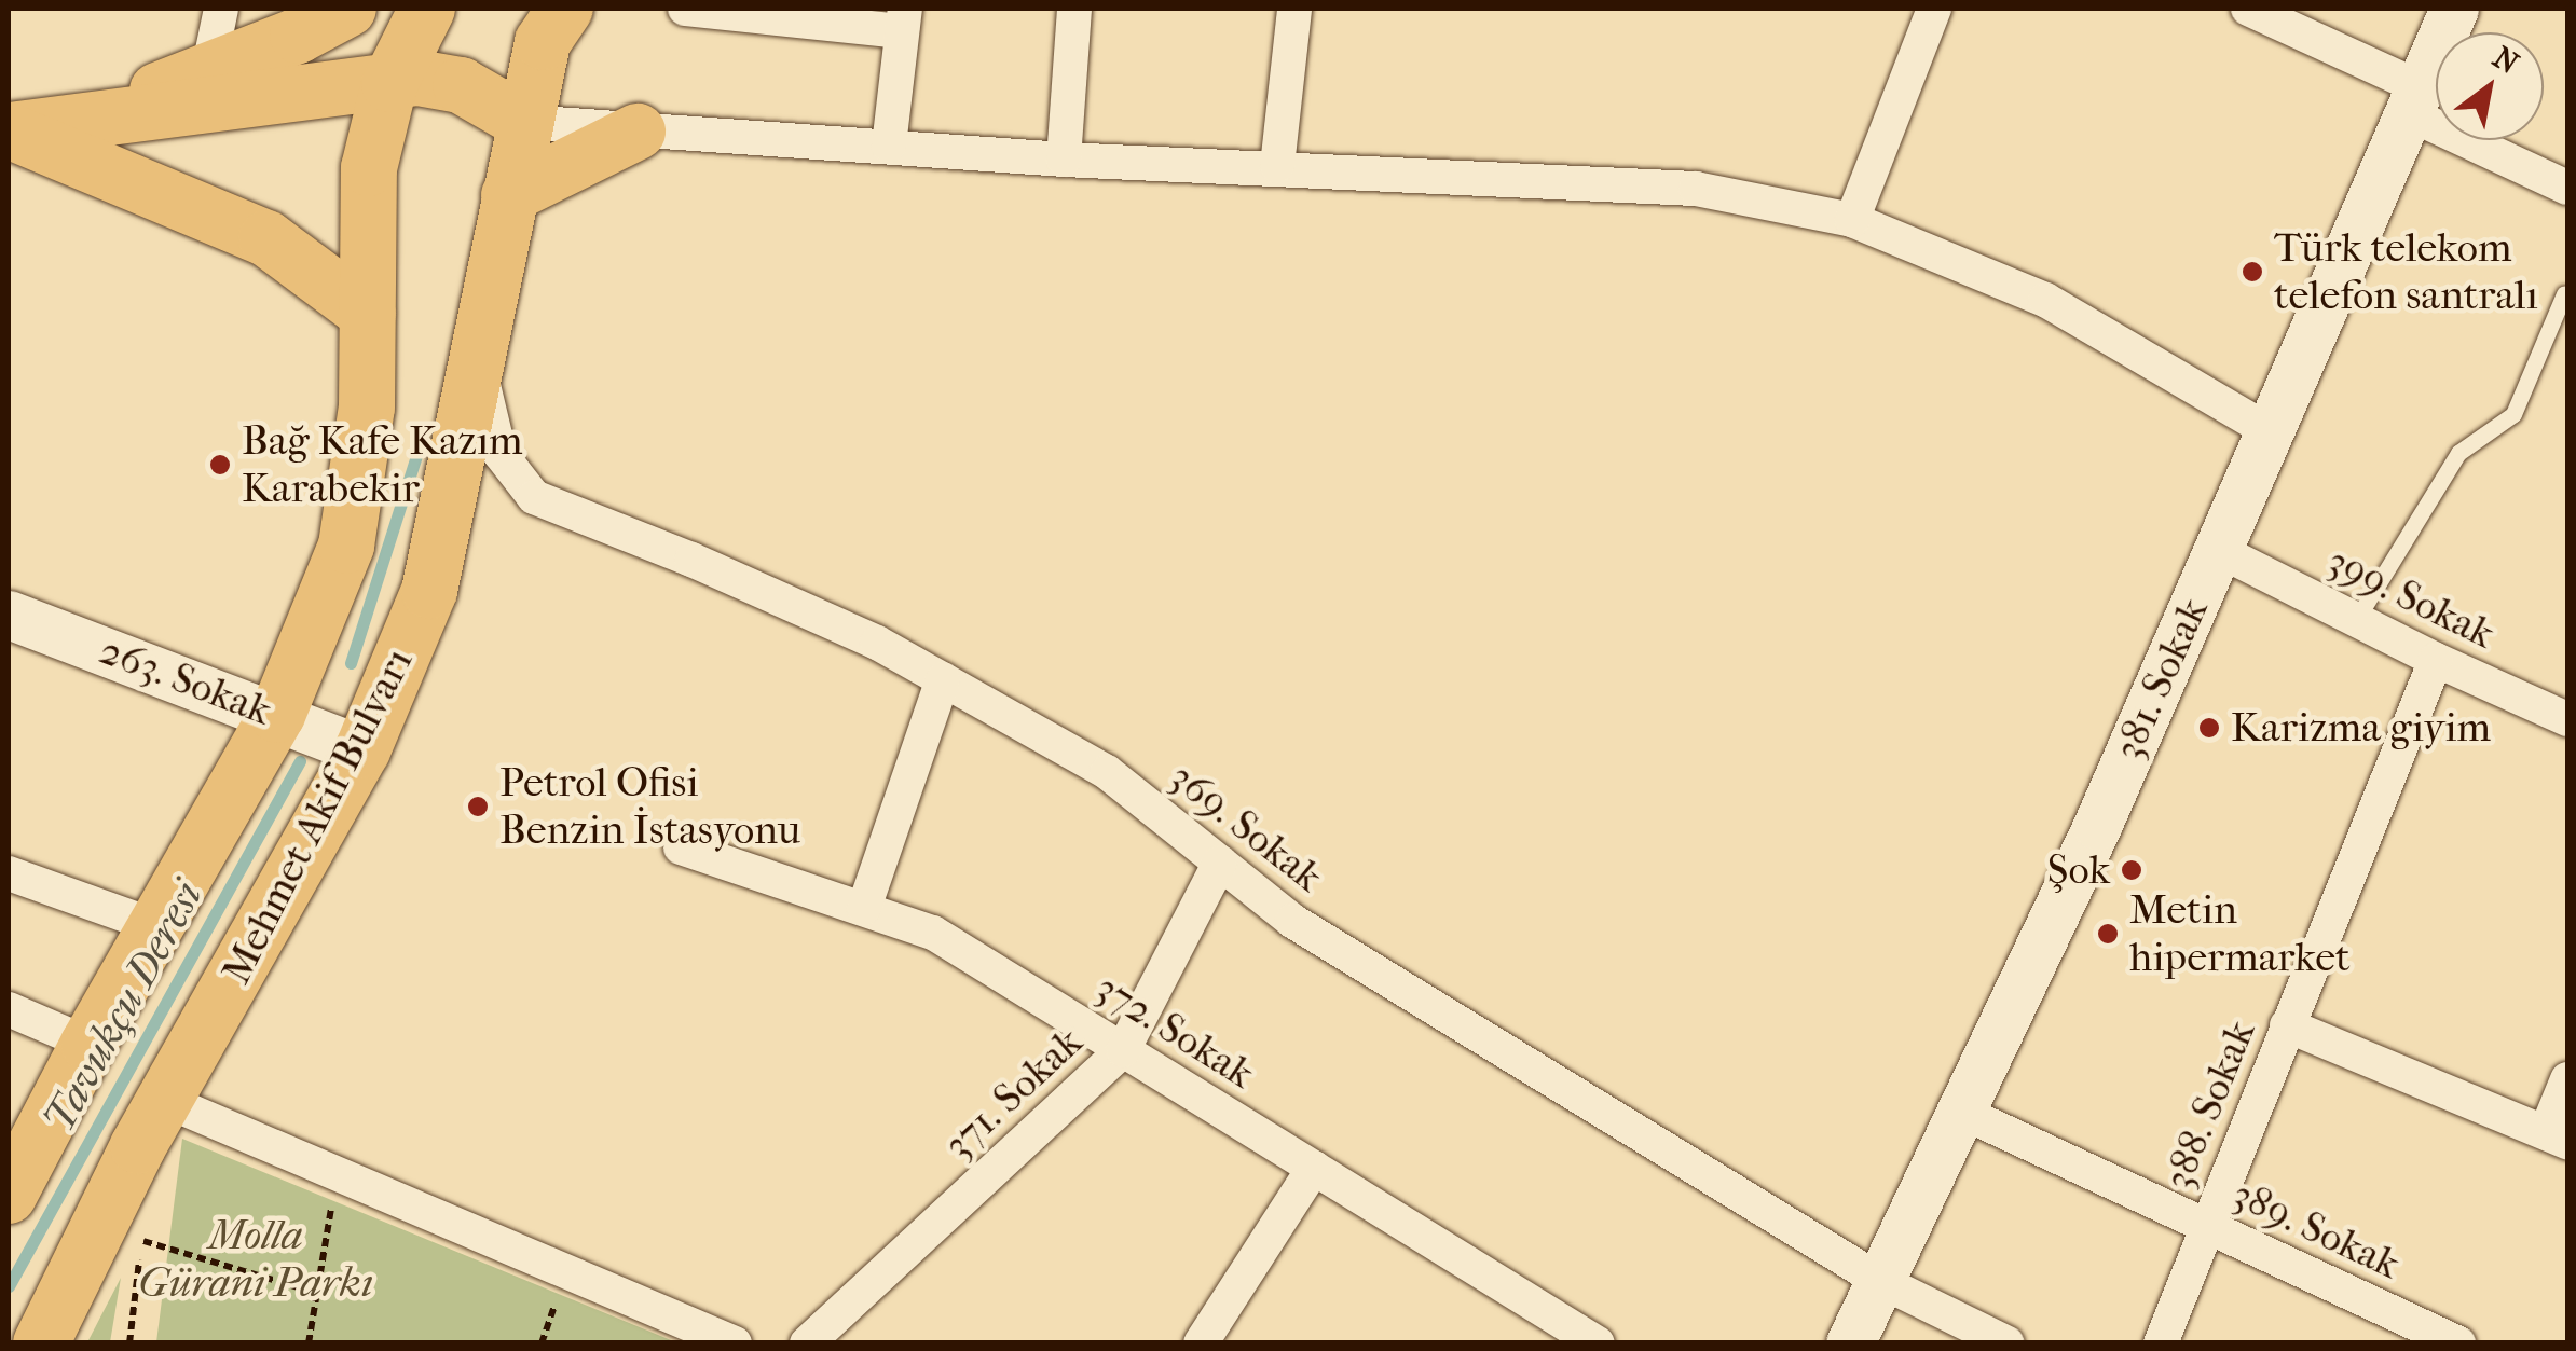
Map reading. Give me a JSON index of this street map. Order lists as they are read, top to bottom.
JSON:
{
  "streets": {
    "main road": ["Mehmet Akif Bulvarı"],
    "street": [
      "399. Sokak",
      "381. Sokak",
      "263. Sokak",
      "369. Sokak",
      "372. Sokak",
      "371. Sokak",
      "388. Sokak",
      "389. Sokak"
    ]
  },
  "crossings": [
    ["399. Sokak", "381. Sokak"],
    ["399. Sokak", "388. Sokak"],
    ["381. Sokak", "369. Sokak"],
    ["381. Sokak", "389. Sokak"],
    ["263. Sokak", "Mehmet Akif Bulvarı"],
    ["Mehmet Akif Bulvarı", "369. Sokak"],
    ["369. Sokak", "371. Sokak"],
    ["372. Sokak", "371. Sokak"],
    ["388. Sokak", "389. Sokak"]
  ],
  "water": ["Tavukçu Deresi"],
  "parks": ["Molla Gürani Parkı"],
  "places": [
    "Türk telekom telefon santralı",
    "Bağ Kafe Kazım Karabekir",
    "Karizma giyim",
    "Petrol Ofisi Benzin İstasyonu",
    "Şok",
    "Metin hipermarket"
  ],
  "north": "top right"
}
